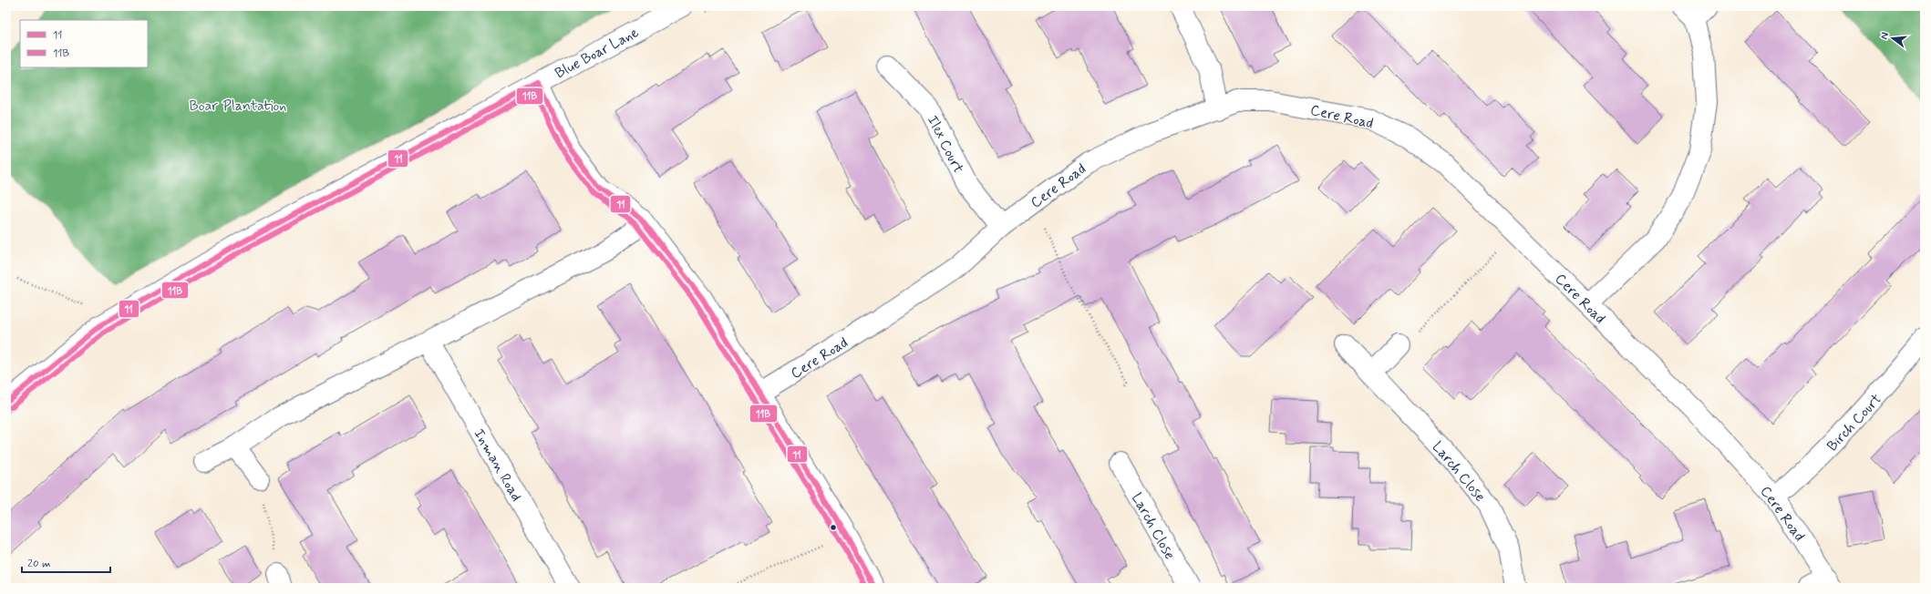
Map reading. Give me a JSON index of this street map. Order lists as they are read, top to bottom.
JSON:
{
  "streets": {
    "street": [
      "Blue Boar Lane",
      "Cere Road",
      "Ilex Court",
      "Birch Court",
      "Inman Road",
      "Larch Close"
    ]
  },
  "crossings": [
    ["Cere Road", "Ilex Court"],
    ["Cere Road", "Birch Court"]
  ],
  "parks": ["Boar Plantation"],
  "lines": ["transit line 11", "transit line 11B"],
  "legend": ["11", "11B"],
  "scale_bar": "20 m",
  "north": "left"
}
